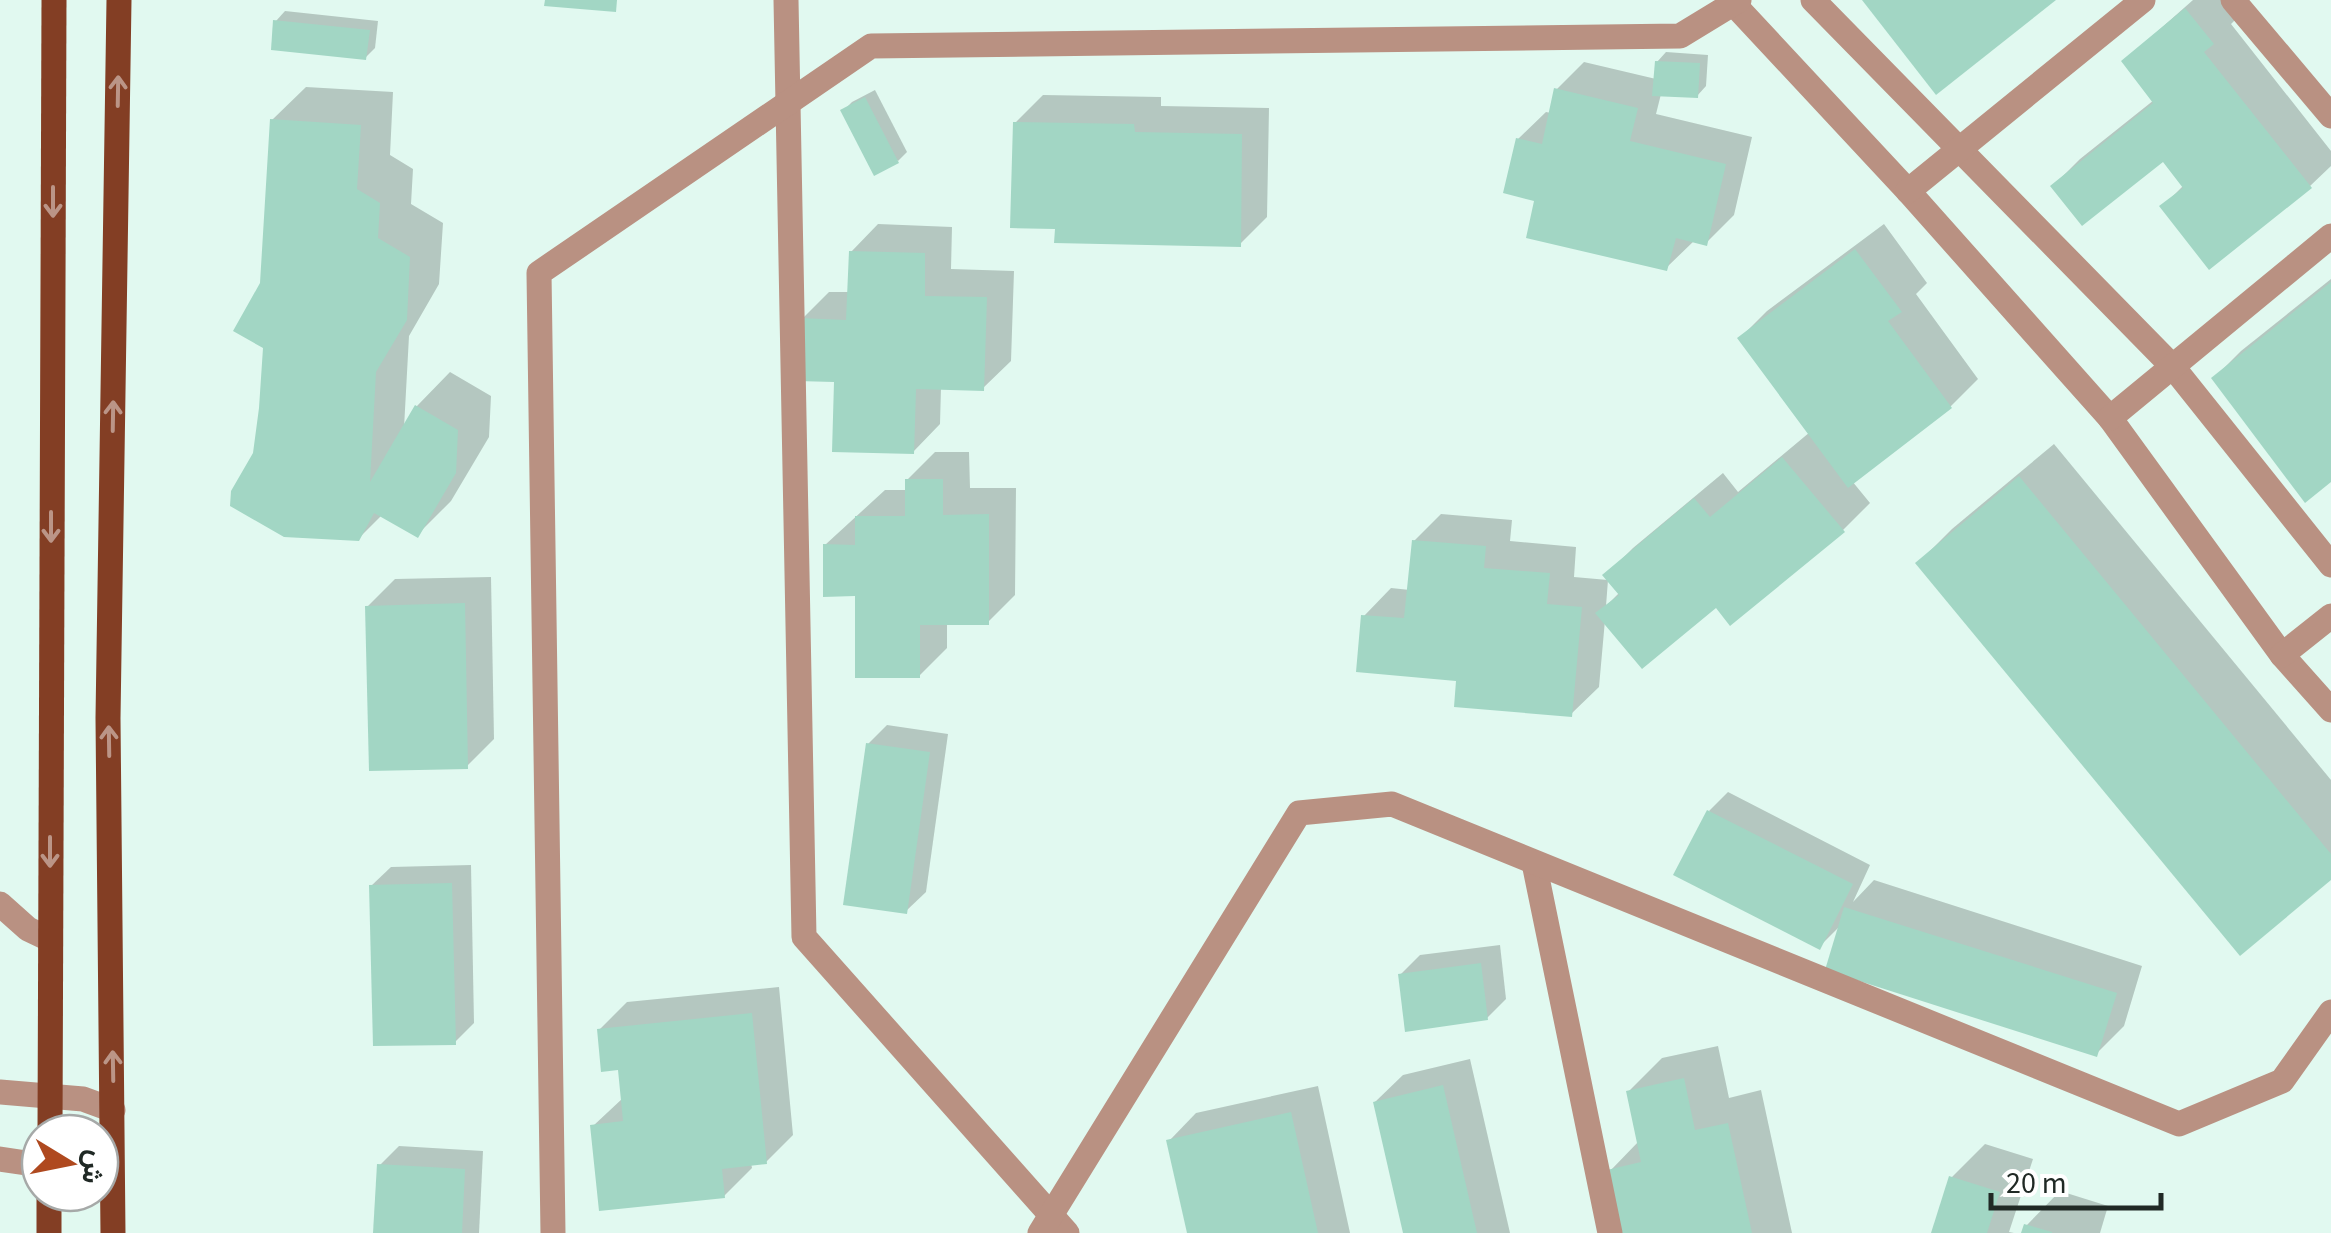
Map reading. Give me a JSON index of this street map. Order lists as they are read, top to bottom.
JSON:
{
  "scale_bar": "20 m",
  "north": "right"
}
